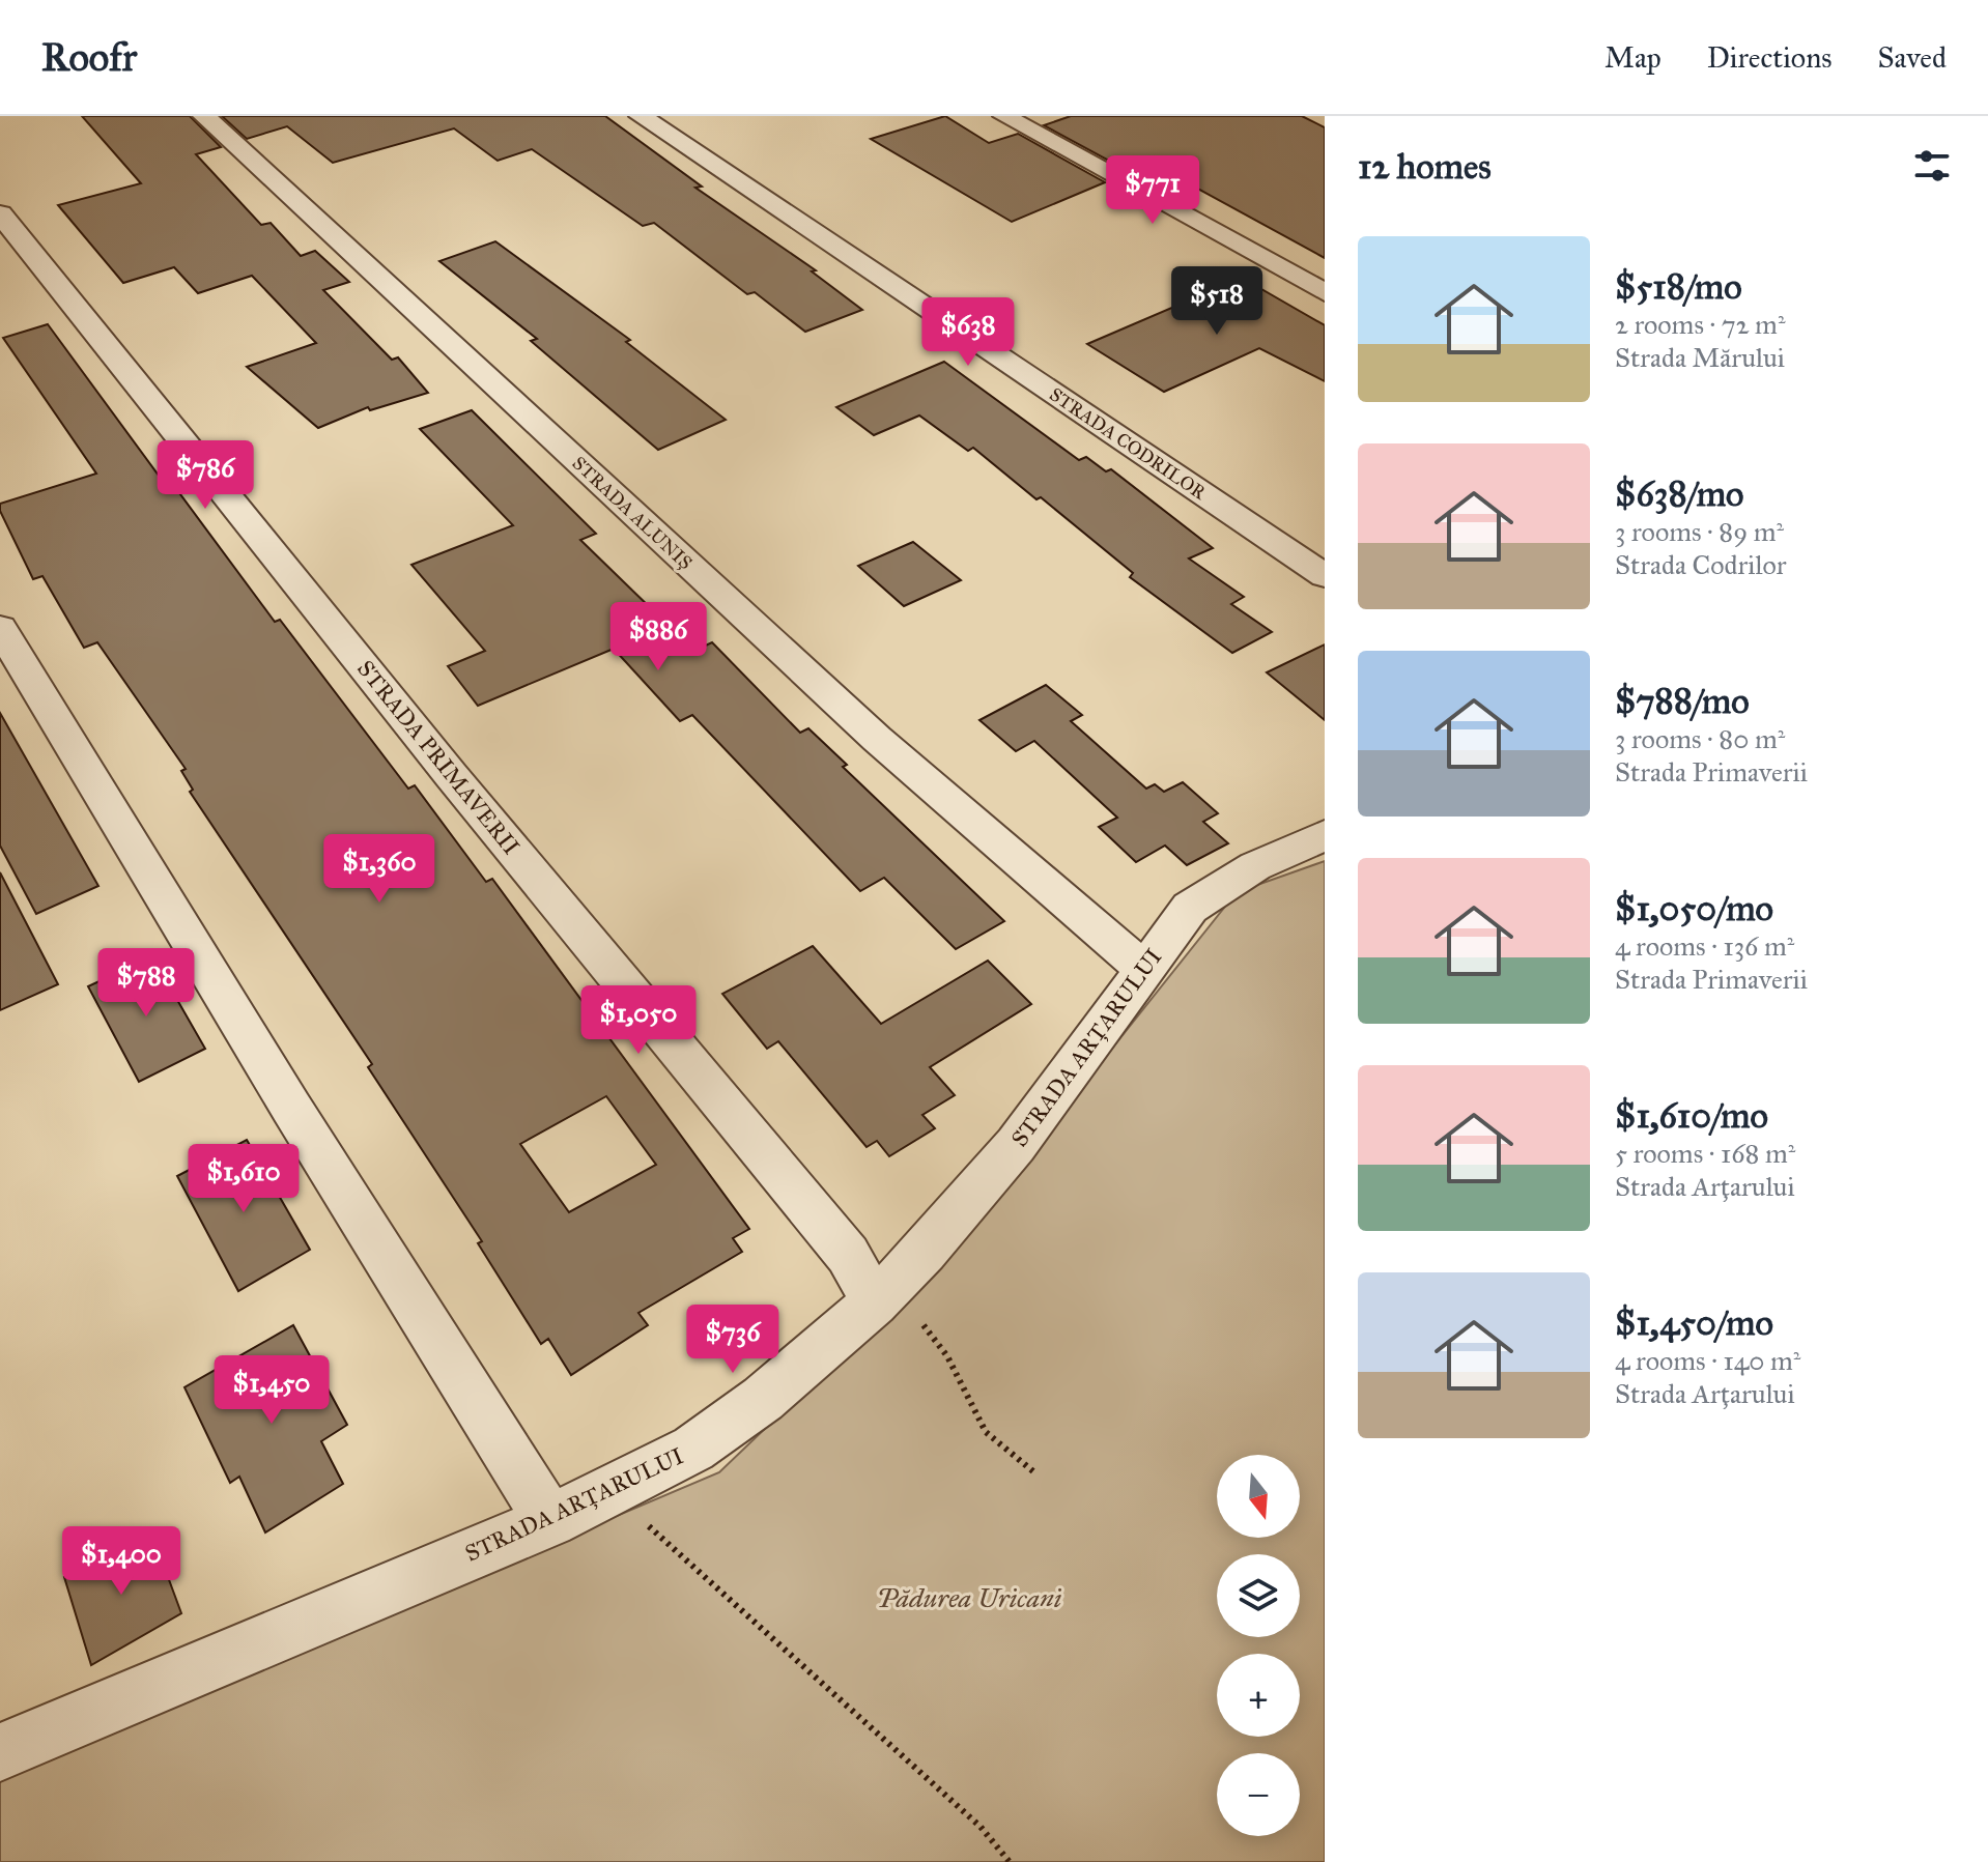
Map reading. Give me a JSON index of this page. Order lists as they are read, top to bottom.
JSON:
{
  "streets": {
    "street": [
      "STRADA CODRILOR",
      "STRADA ALUNIȘ",
      "STRADA PRIMAVERII",
      "STRADA ARȚARULUI"
    ]
  },
  "crossings": [
    ["STRADA ALUNIȘ", "STRADA ARȚARULUI"],
    ["STRADA PRIMAVERII", "STRADA ARȚARULUI"]
  ],
  "parks": ["Pădurea Uricani"],
  "north": "bottom",
  "page": {
    "header": "Roofr",
    "nav": ["Map", "Directions", "Saved"],
    "heading": "12 homes",
    "price": [
      "$771",
      "$518",
      "$638",
      "$786",
      "$886",
      "$1,360",
      "$788",
      "$1,050",
      "$1,610",
      "$736",
      "$1,450",
      "$1,400"
    ],
    "list": [
      {
        "name": "$518/mo",
        "note": "2 rooms · 72 m² · Strada Mărului"
      },
      {
        "name": "$638/mo",
        "note": "3 rooms · 89 m² · Strada Codrilor"
      },
      {
        "name": "$788/mo",
        "note": "3 rooms · 80 m² · Strada Primaverii"
      },
      {
        "name": "$1,050/mo",
        "note": "4 rooms · 136 m² · Strada Primaverii"
      },
      {
        "name": "$1,610/mo",
        "note": "5 rooms · 168 m² · Strada Arțarului"
      },
      {
        "name": "$1,450/mo",
        "note": "4 rooms · 140 m² · Strada Arțarului"
      }
    ],
    "map_buttons": ["+", "−"]
  }
}
